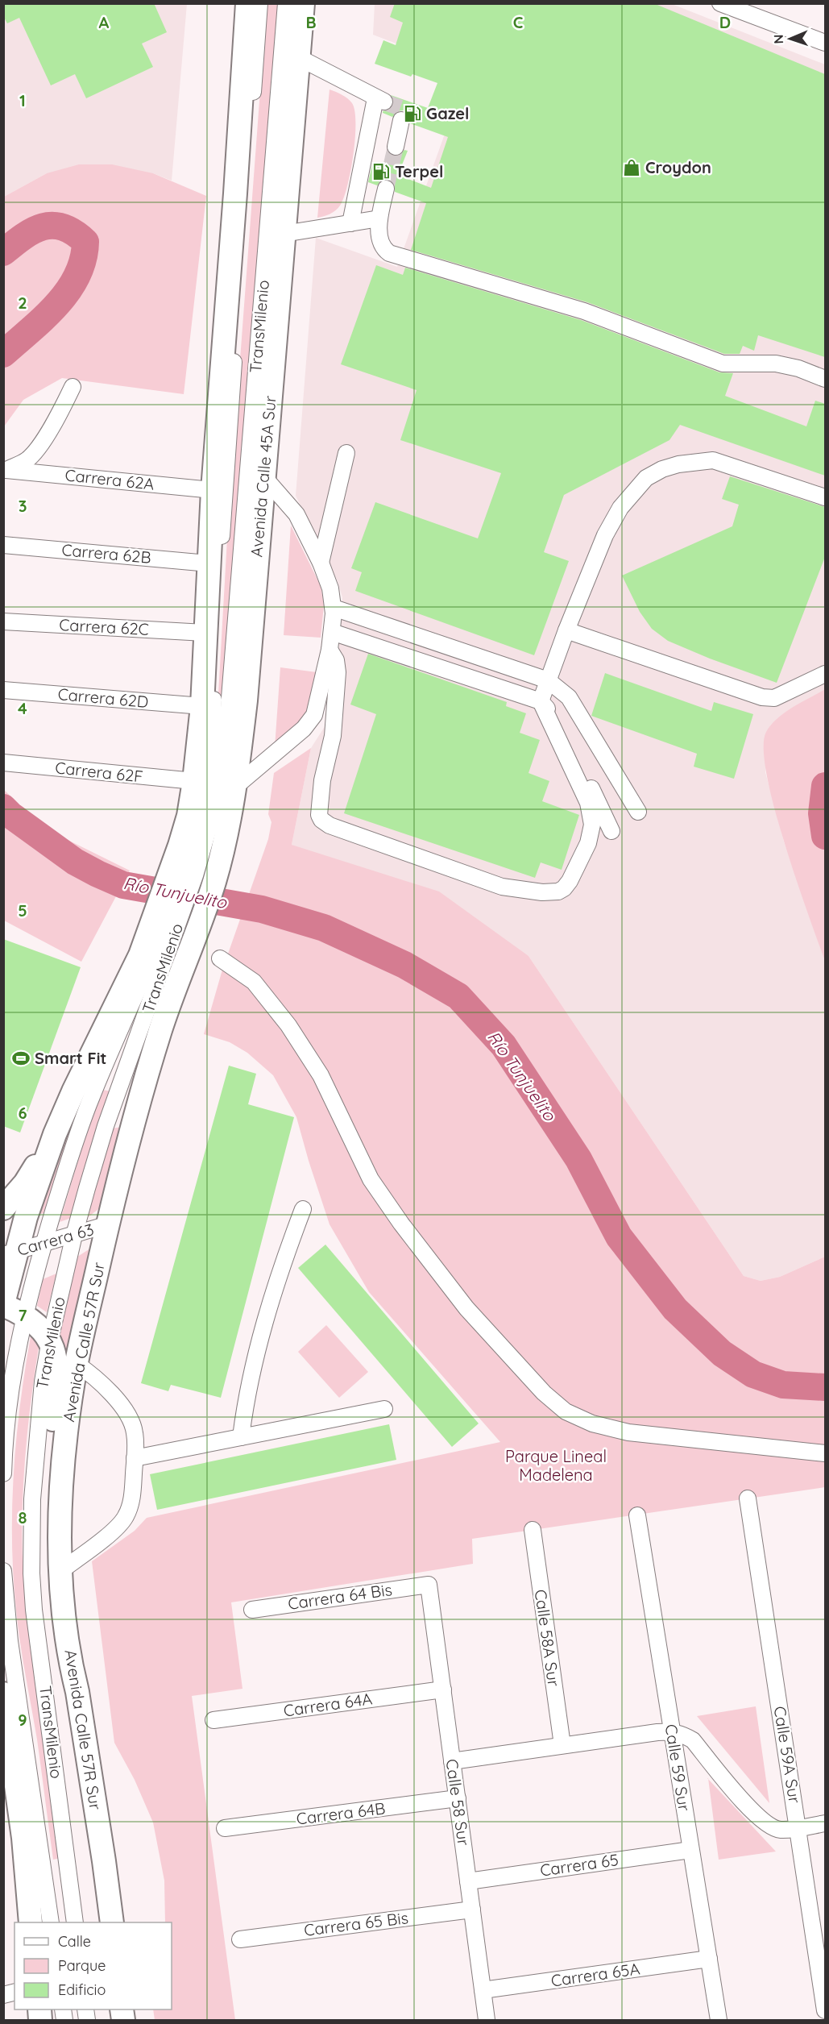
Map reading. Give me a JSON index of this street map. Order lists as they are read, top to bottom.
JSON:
{
  "streets": {
    "highway": ["Avenida Calle 45A Sur", "Avenida Calle 57R Sur"],
    "street": [
      "TransMilenio",
      "Carrera 62A",
      "Carrera 62B",
      "Carrera 62C",
      "Carrera 62D",
      "Carrera 62F",
      "Carrera 63",
      "Carrera 64 Bis",
      "Calle 58A Sur",
      "Carrera 64A",
      "Calle 59A Sur",
      "Calle 59 Sur",
      "Calle 58 Sur",
      "Carrera 64B",
      "Carrera 65",
      "Carrera 65 Bis",
      "Carrera 65A"
    ]
  },
  "crossings": [
    ["TransMilenio", "Avenida Calle 45A Sur"],
    ["TransMilenio", "Carrera 63"],
    ["TransMilenio", "Avenida Calle 57R Sur"],
    ["Avenida Calle 45A Sur", "Carrera 62A"],
    ["Avenida Calle 45A Sur", "Carrera 62B"],
    ["Avenida Calle 45A Sur", "Carrera 62C"],
    ["Avenida Calle 45A Sur", "Carrera 62D"],
    ["Avenida Calle 45A Sur", "Carrera 62F"],
    ["Avenida Calle 45A Sur", "Avenida Calle 57R Sur"],
    ["Carrera 63", "Avenida Calle 57R Sur"],
    ["Carrera 64 Bis", "Calle 58 Sur"],
    ["Carrera 64A", "Calle 58 Sur"],
    ["Calle 59 Sur", "Carrera 65"],
    ["Calle 59 Sur", "Carrera 65A"],
    ["Calle 58 Sur", "Carrera 64B"],
    ["Calle 58 Sur", "Carrera 65"],
    ["Calle 58 Sur", "Carrera 65 Bis"],
    ["Calle 58 Sur", "Carrera 65A"]
  ],
  "water": ["Río Tunjuelito"],
  "parks": ["Parque Lineal Madelena"],
  "places": {
    "fuel station": ["Gazel", "Terpel"],
    "shop": ["Croydon"],
    "sports": ["Smart Fit"]
  },
  "legend": ["Calle", "Parque", "Edificio"],
  "north": "left",
  "grid": {
    "columns": [
      "A",
      "B",
      "C",
      "D"
    ],
    "rows": [
      "1",
      "2",
      "3",
      "4",
      "5",
      "6",
      "7",
      "8",
      "9"
    ]
  }
}
